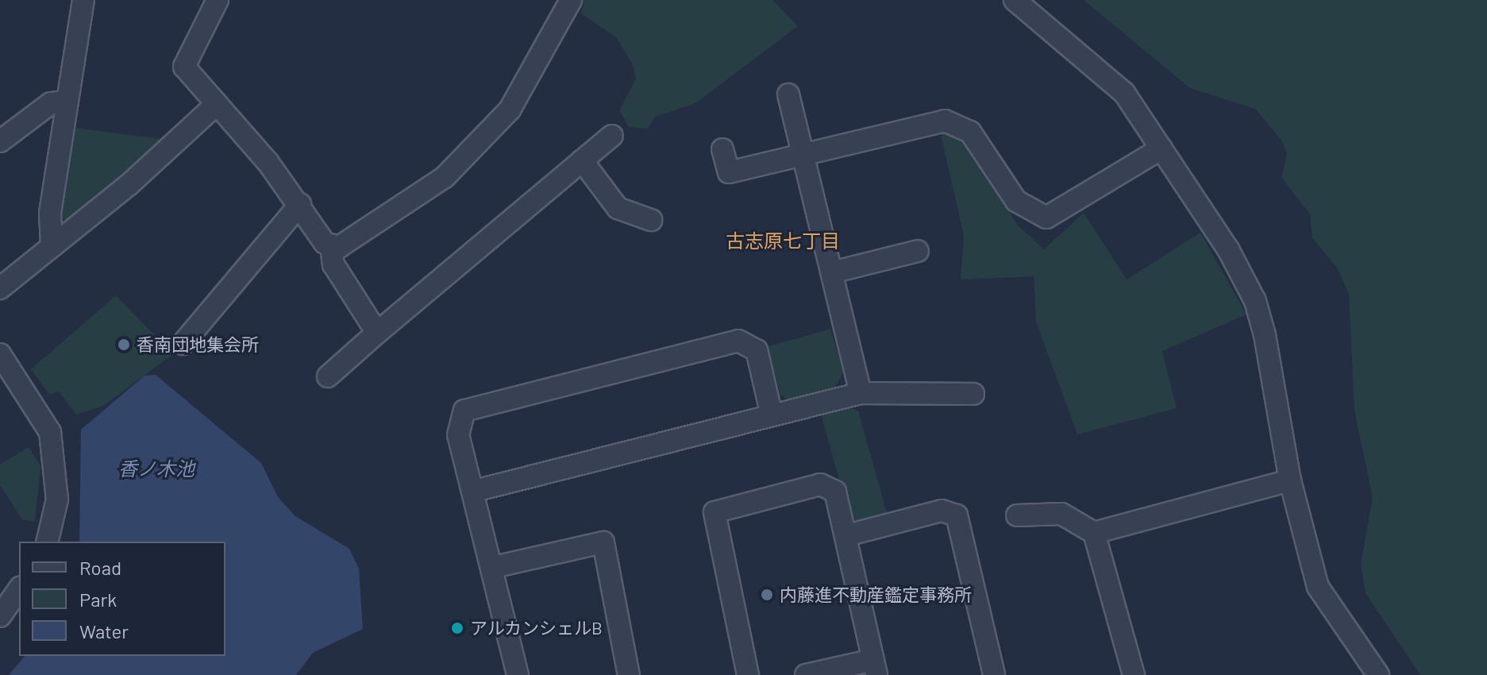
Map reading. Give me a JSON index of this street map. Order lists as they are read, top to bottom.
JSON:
{
  "districts": ["古志原七丁目"],
  "water": ["香ノ木池"],
  "places": ["香南団地集会所", "内藤進不動産鑑定事務所", "アルカンシェルB"],
  "legend": ["Road", "Park", "Water"]
}
